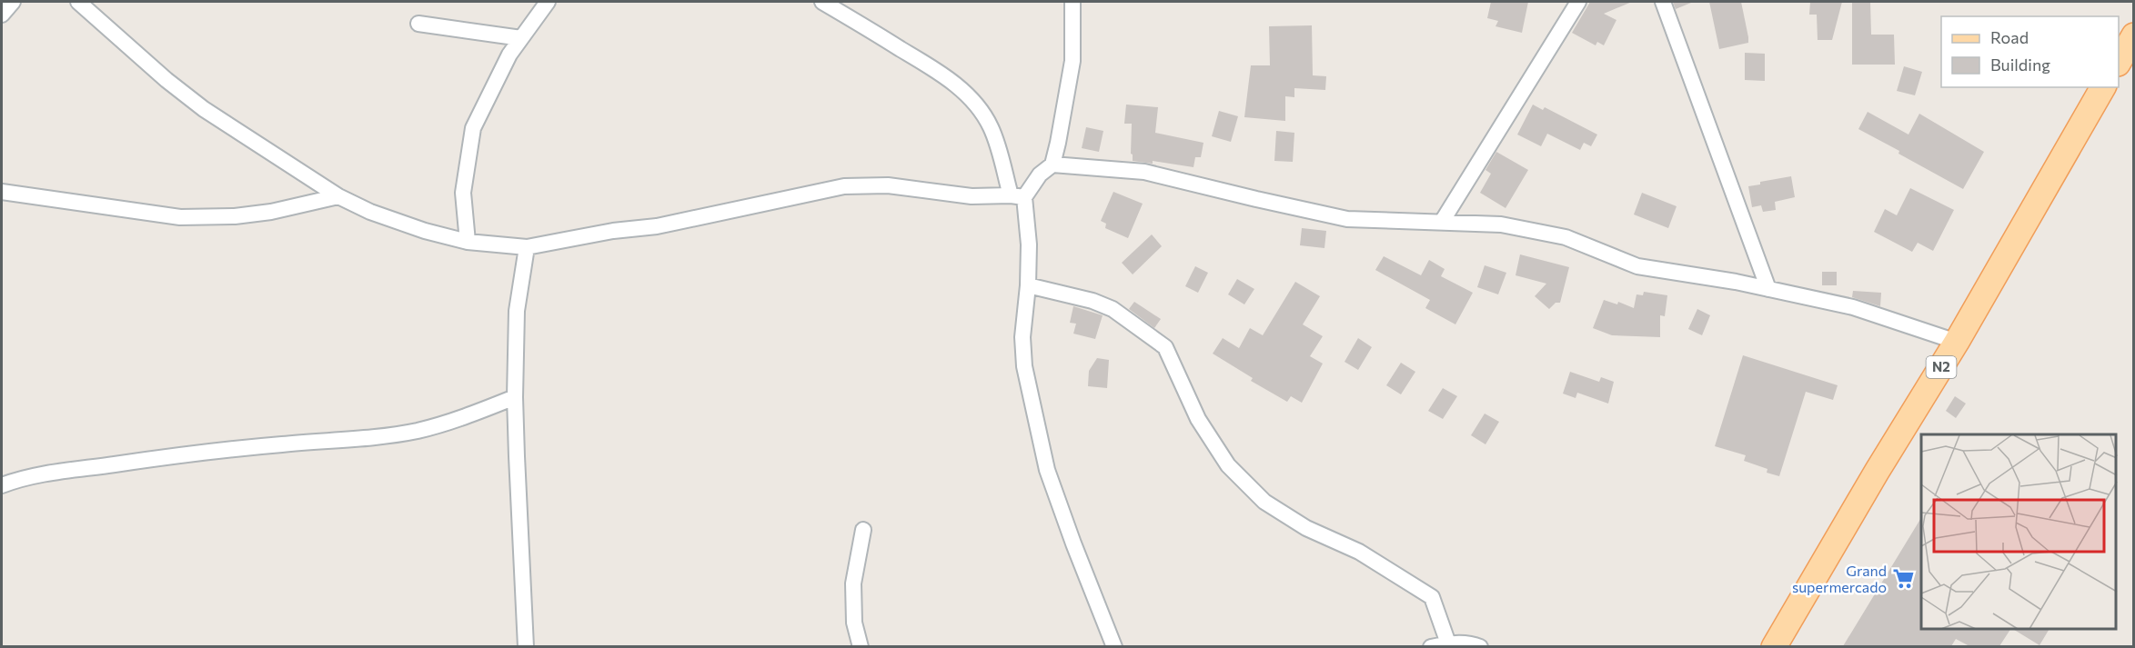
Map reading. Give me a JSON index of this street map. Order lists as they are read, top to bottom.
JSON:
{
  "streets": {
    "main road": ["N2"]
  },
  "places": {
    "supermarket": ["Grand supermercado"]
  },
  "legend": ["Road", "Building"]
}
